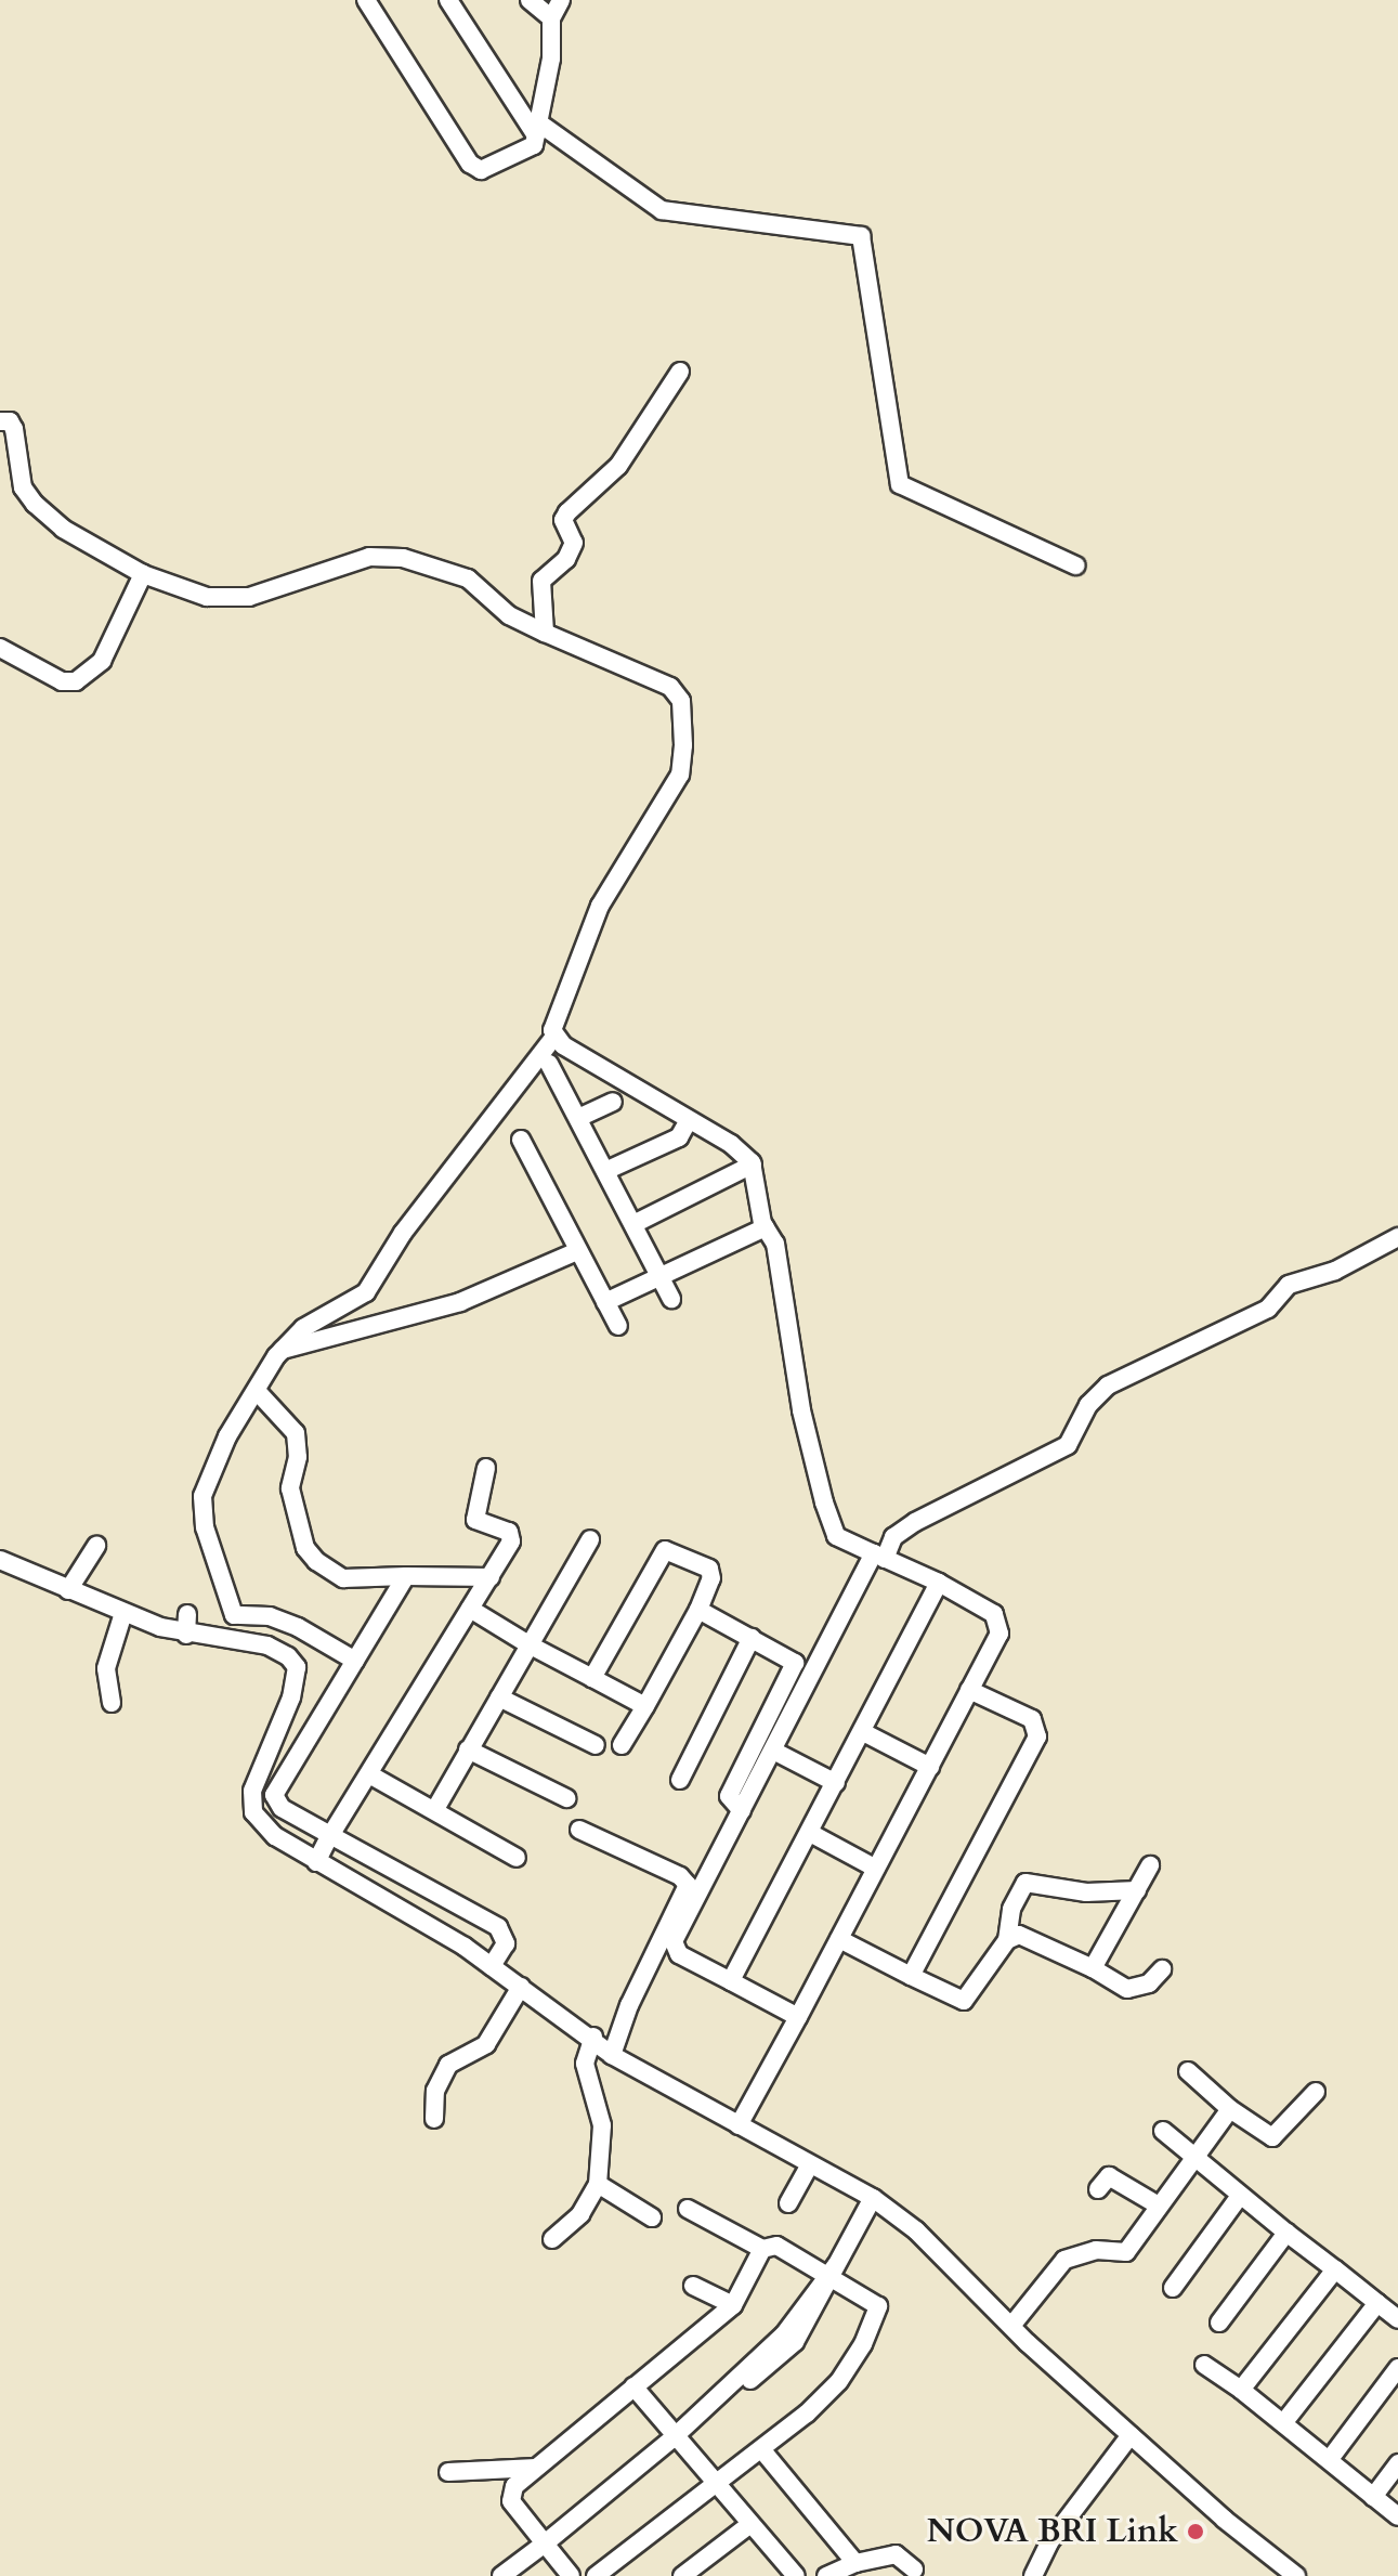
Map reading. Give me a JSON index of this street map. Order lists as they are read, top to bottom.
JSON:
{
  "places": ["NOVA BRI Link"]
}
